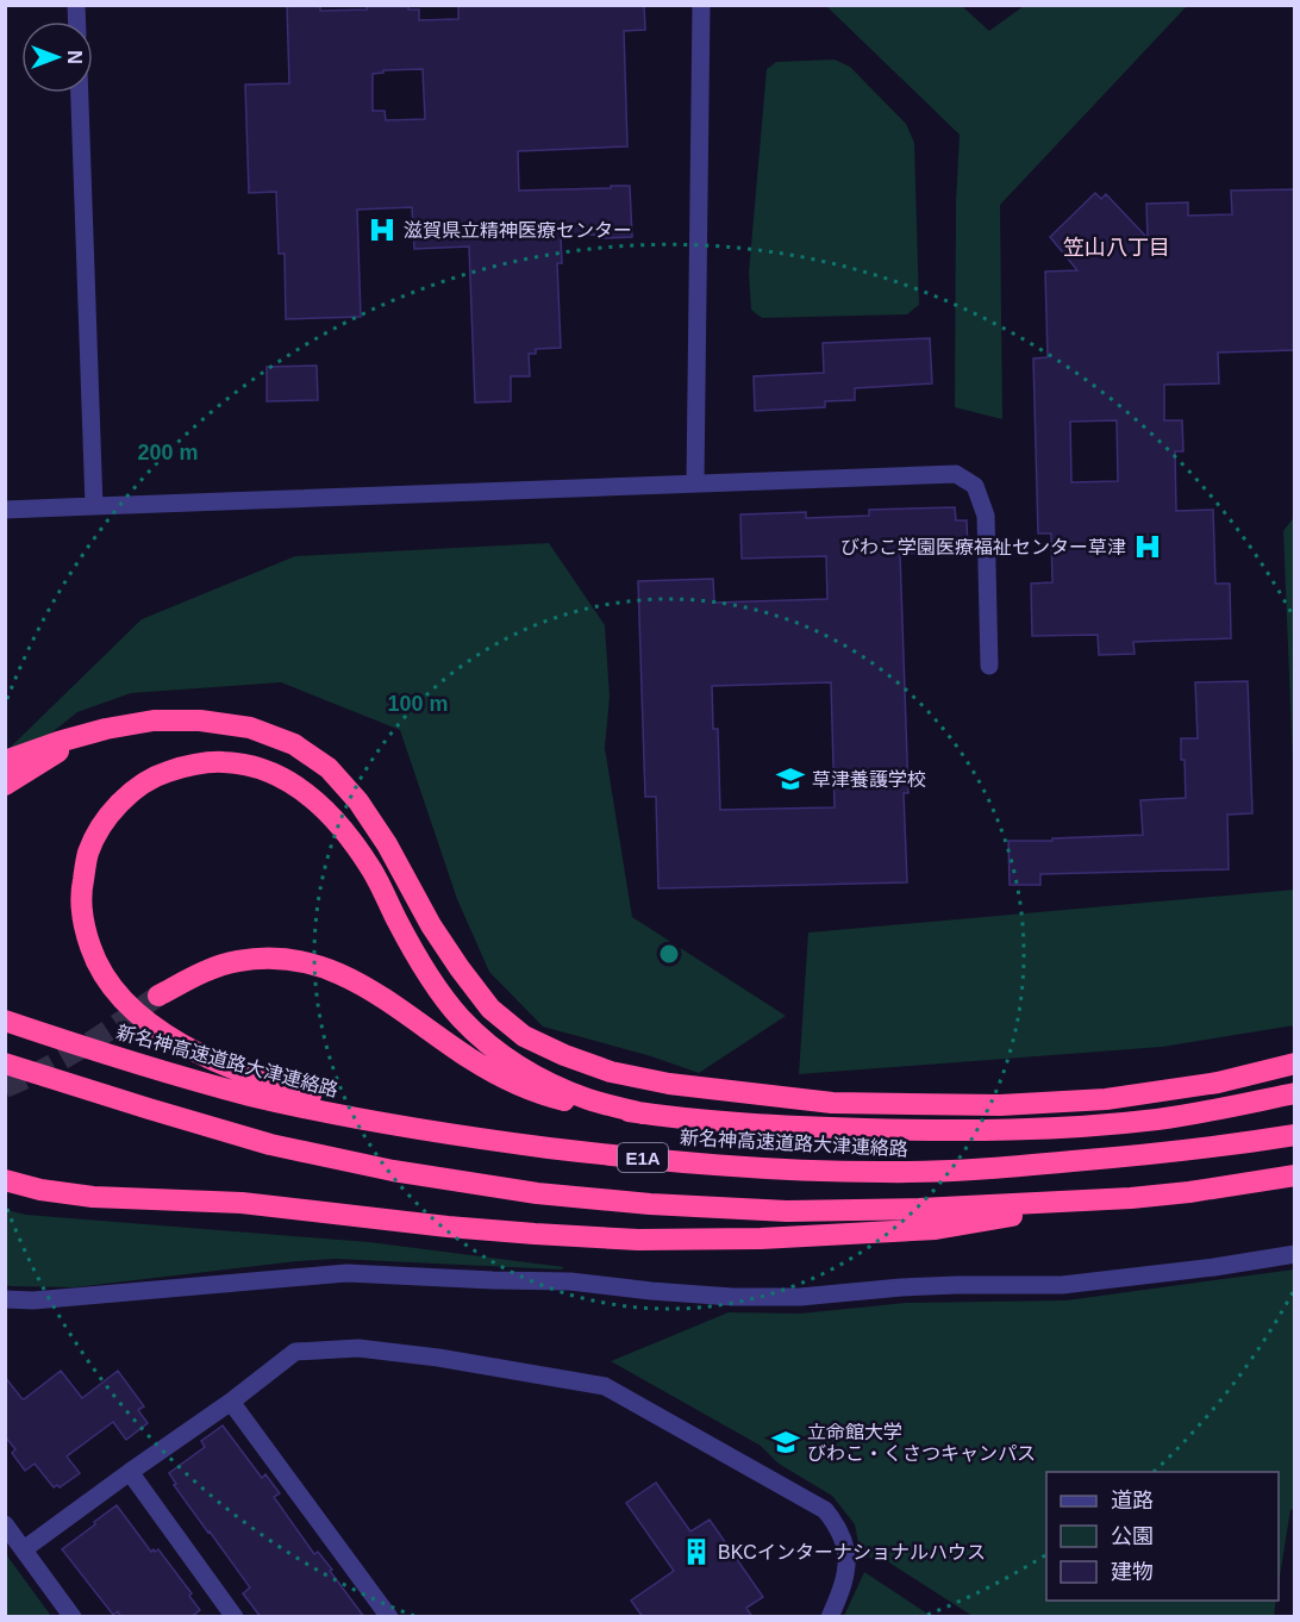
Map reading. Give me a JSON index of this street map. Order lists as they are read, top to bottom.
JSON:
{
  "streets": {
    "highway": ["新名神高速道路大津連絡路", "E1A"]
  },
  "districts": ["笠山八丁目"],
  "places": {
    "hospital": ["滋賀県立精神医療センター", "びわこ学園医療福祉センター草津"],
    "school or university": ["草津養護学校", "立命館大学 びわこ・くさつキャンパス"],
    "building": ["BKCインターナショナルハウス"]
  },
  "legend": ["道路", "公園", "建物"],
  "north": "right",
  "rings": ["200 m", "100 m"]
}
